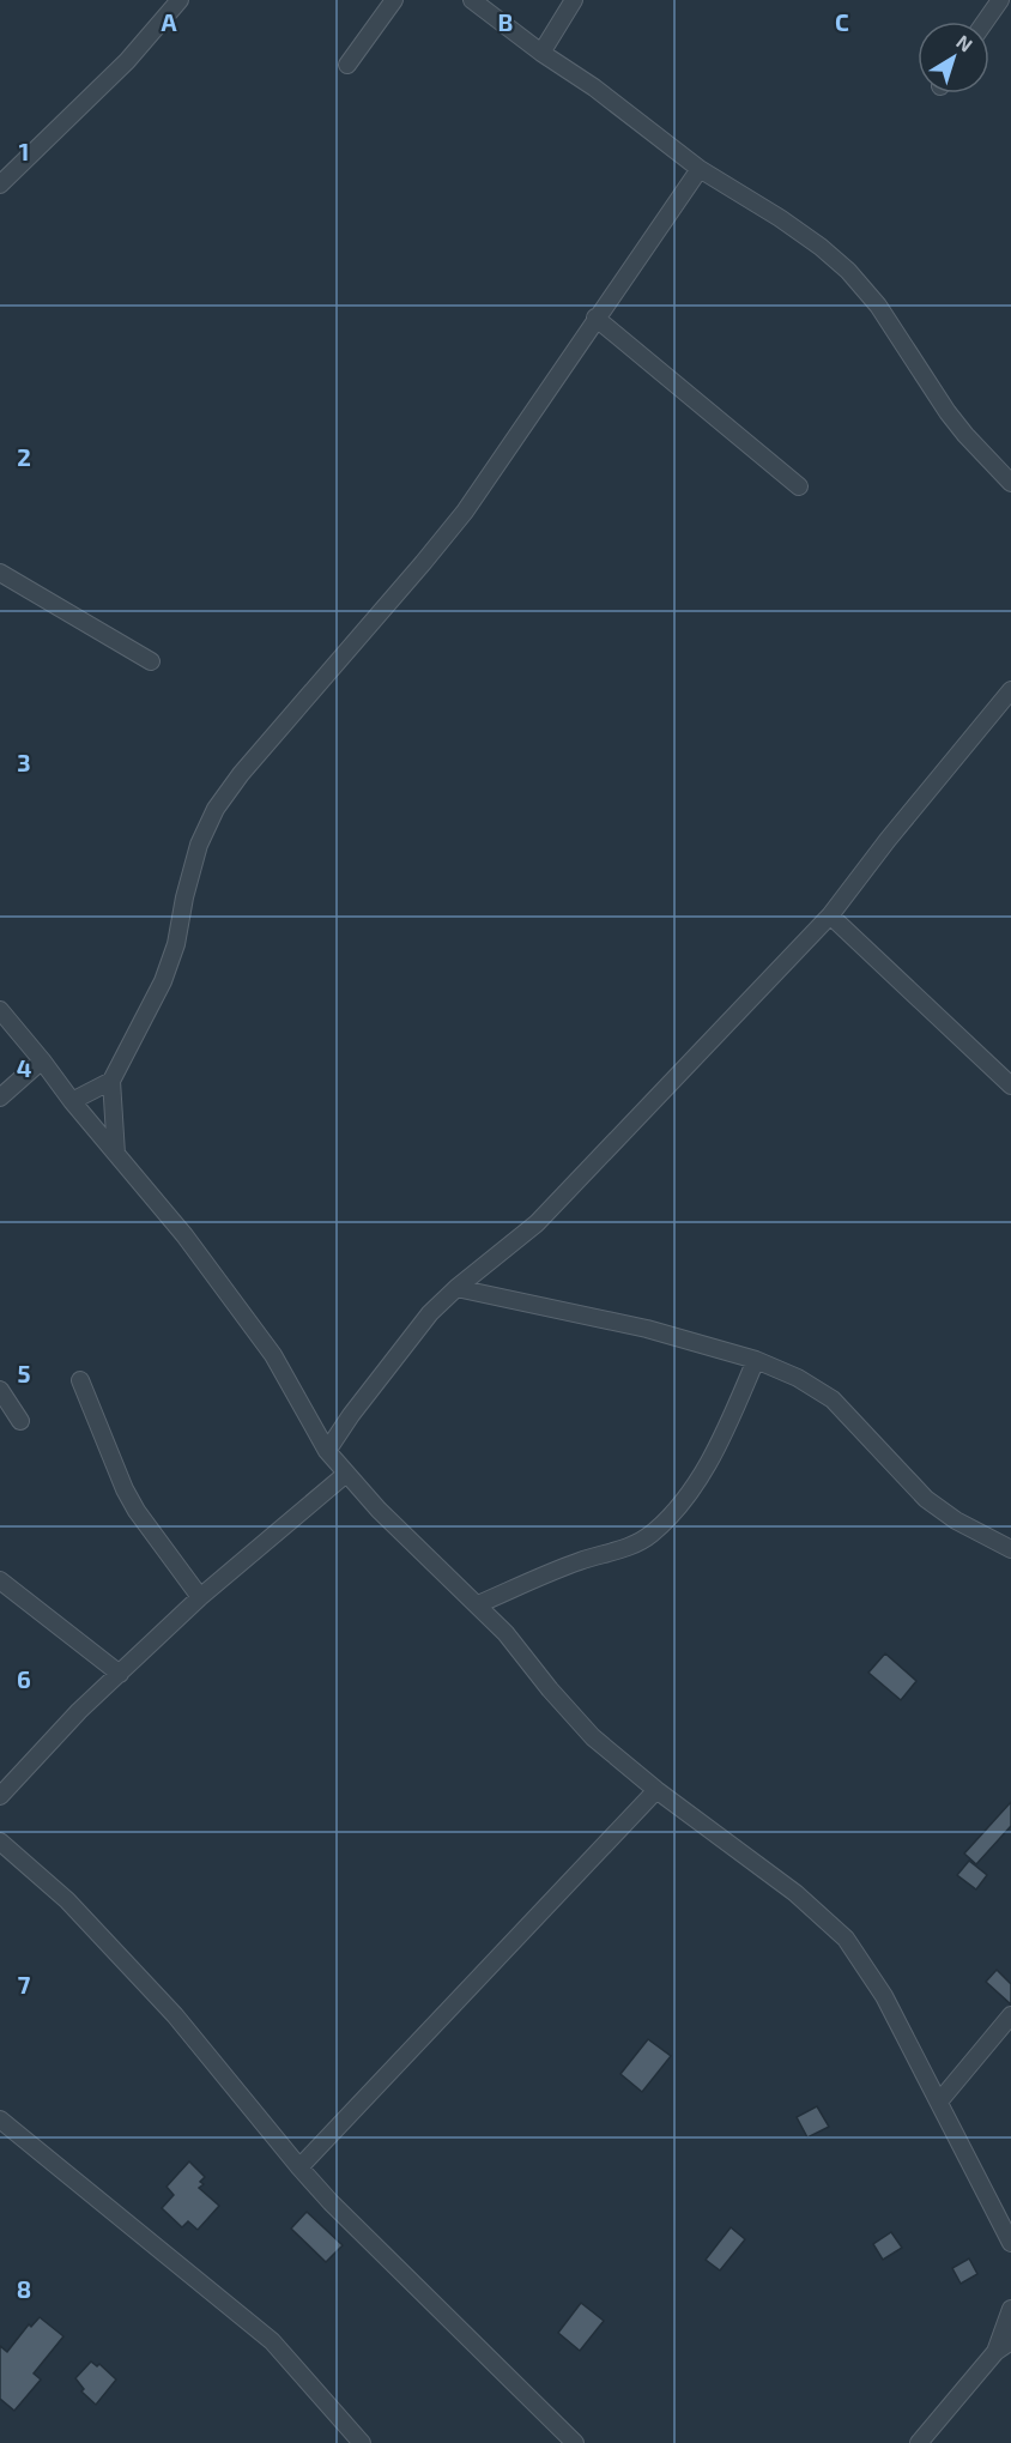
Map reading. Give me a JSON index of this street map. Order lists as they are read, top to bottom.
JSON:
{
  "north": "top right",
  "grid": {
    "columns": ["A", "B", "C"],
    "rows": [
      "1",
      "2",
      "3",
      "4",
      "5",
      "6",
      "7",
      "8"
    ]
  }
}
